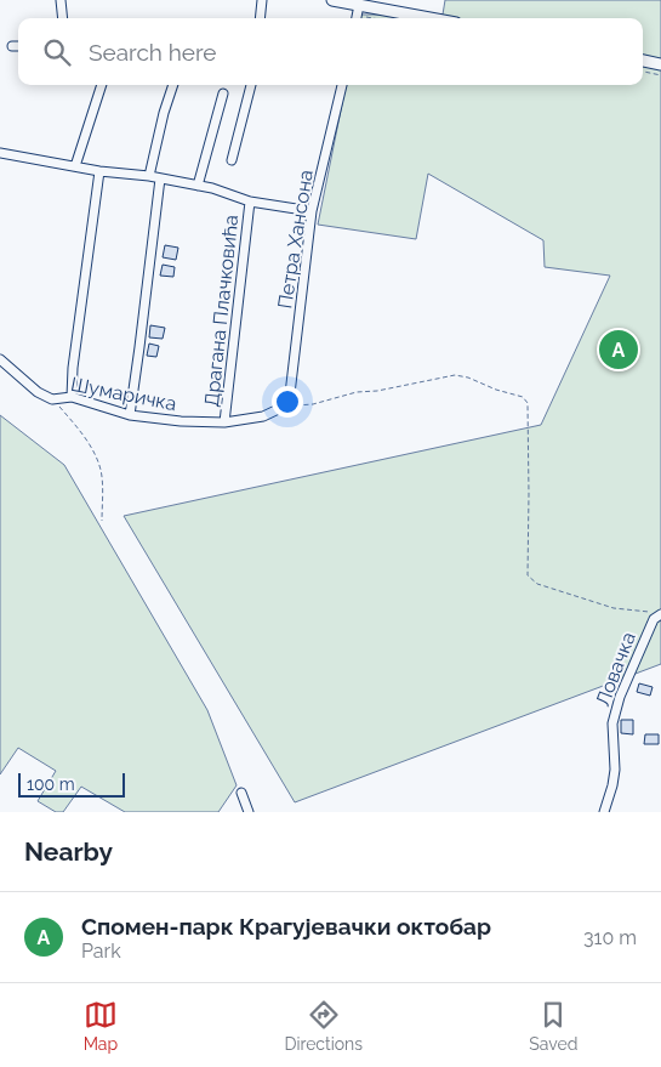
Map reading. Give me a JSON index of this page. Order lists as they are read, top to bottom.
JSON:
{
  "streets": {
    "street": [
      "Петра Хансона",
      "Драгана Плачковића",
      "Шумаричка",
      "Ловачка"
    ]
  },
  "crossings": [
    ["Петра Хансона", "Шумаричка"],
    ["Драгана Плачковића", "Шумаричка"]
  ],
  "scale_bar": "100 m",
  "page": {
    "search": "Search here",
    "pins": "A",
    "scale": "100 m",
    "heading": "Nearby",
    "list": [
      {
        "mark": "A",
        "name": "Спомен-парк Крагујевачки октобар",
        "note": "Park",
        "value": "310 m"
      }
    ],
    "nav": ["Map", "Directions", "Saved"]
  }
}
